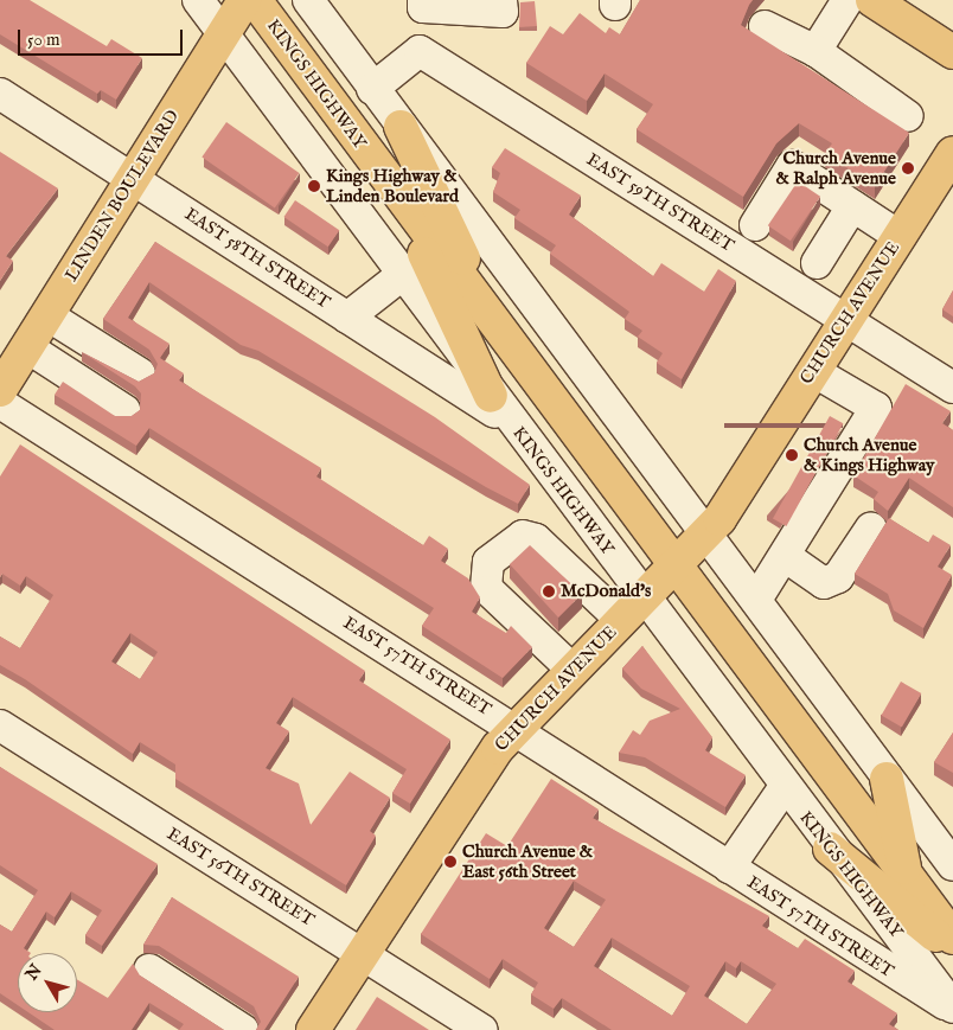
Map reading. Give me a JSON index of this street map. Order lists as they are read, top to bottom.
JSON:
{
  "streets": {
    "main road": ["KINGS HIGHWAY", "LINDEN BOULEVARD", "CHURCH AVENUE"],
    "street": [
      "EAST 59TH STREET",
      "EAST 58TH STREET",
      "EAST 57TH STREET",
      "EAST 56TH STREET"
    ]
  },
  "crossings": [
    ["KINGS HIGHWAY", "LINDEN BOULEVARD"],
    ["KINGS HIGHWAY", "EAST 58TH STREET"],
    ["KINGS HIGHWAY", "CHURCH AVENUE"],
    ["KINGS HIGHWAY", "EAST 57TH STREET"],
    ["LINDEN BOULEVARD", "EAST 58TH STREET"],
    ["EAST 59TH STREET", "CHURCH AVENUE"],
    ["CHURCH AVENUE", "EAST 57TH STREET"],
    ["CHURCH AVENUE", "EAST 56TH STREET"]
  ],
  "places": [
    "Church Avenue & Ralph Avenue",
    "Kings Highway & Linden Boulevard",
    "Church Avenue & Kings Highway",
    "McDonald's",
    "Church Avenue & East 56th Street"
  ],
  "scale_bar": "50 m",
  "north": "top left"
}
